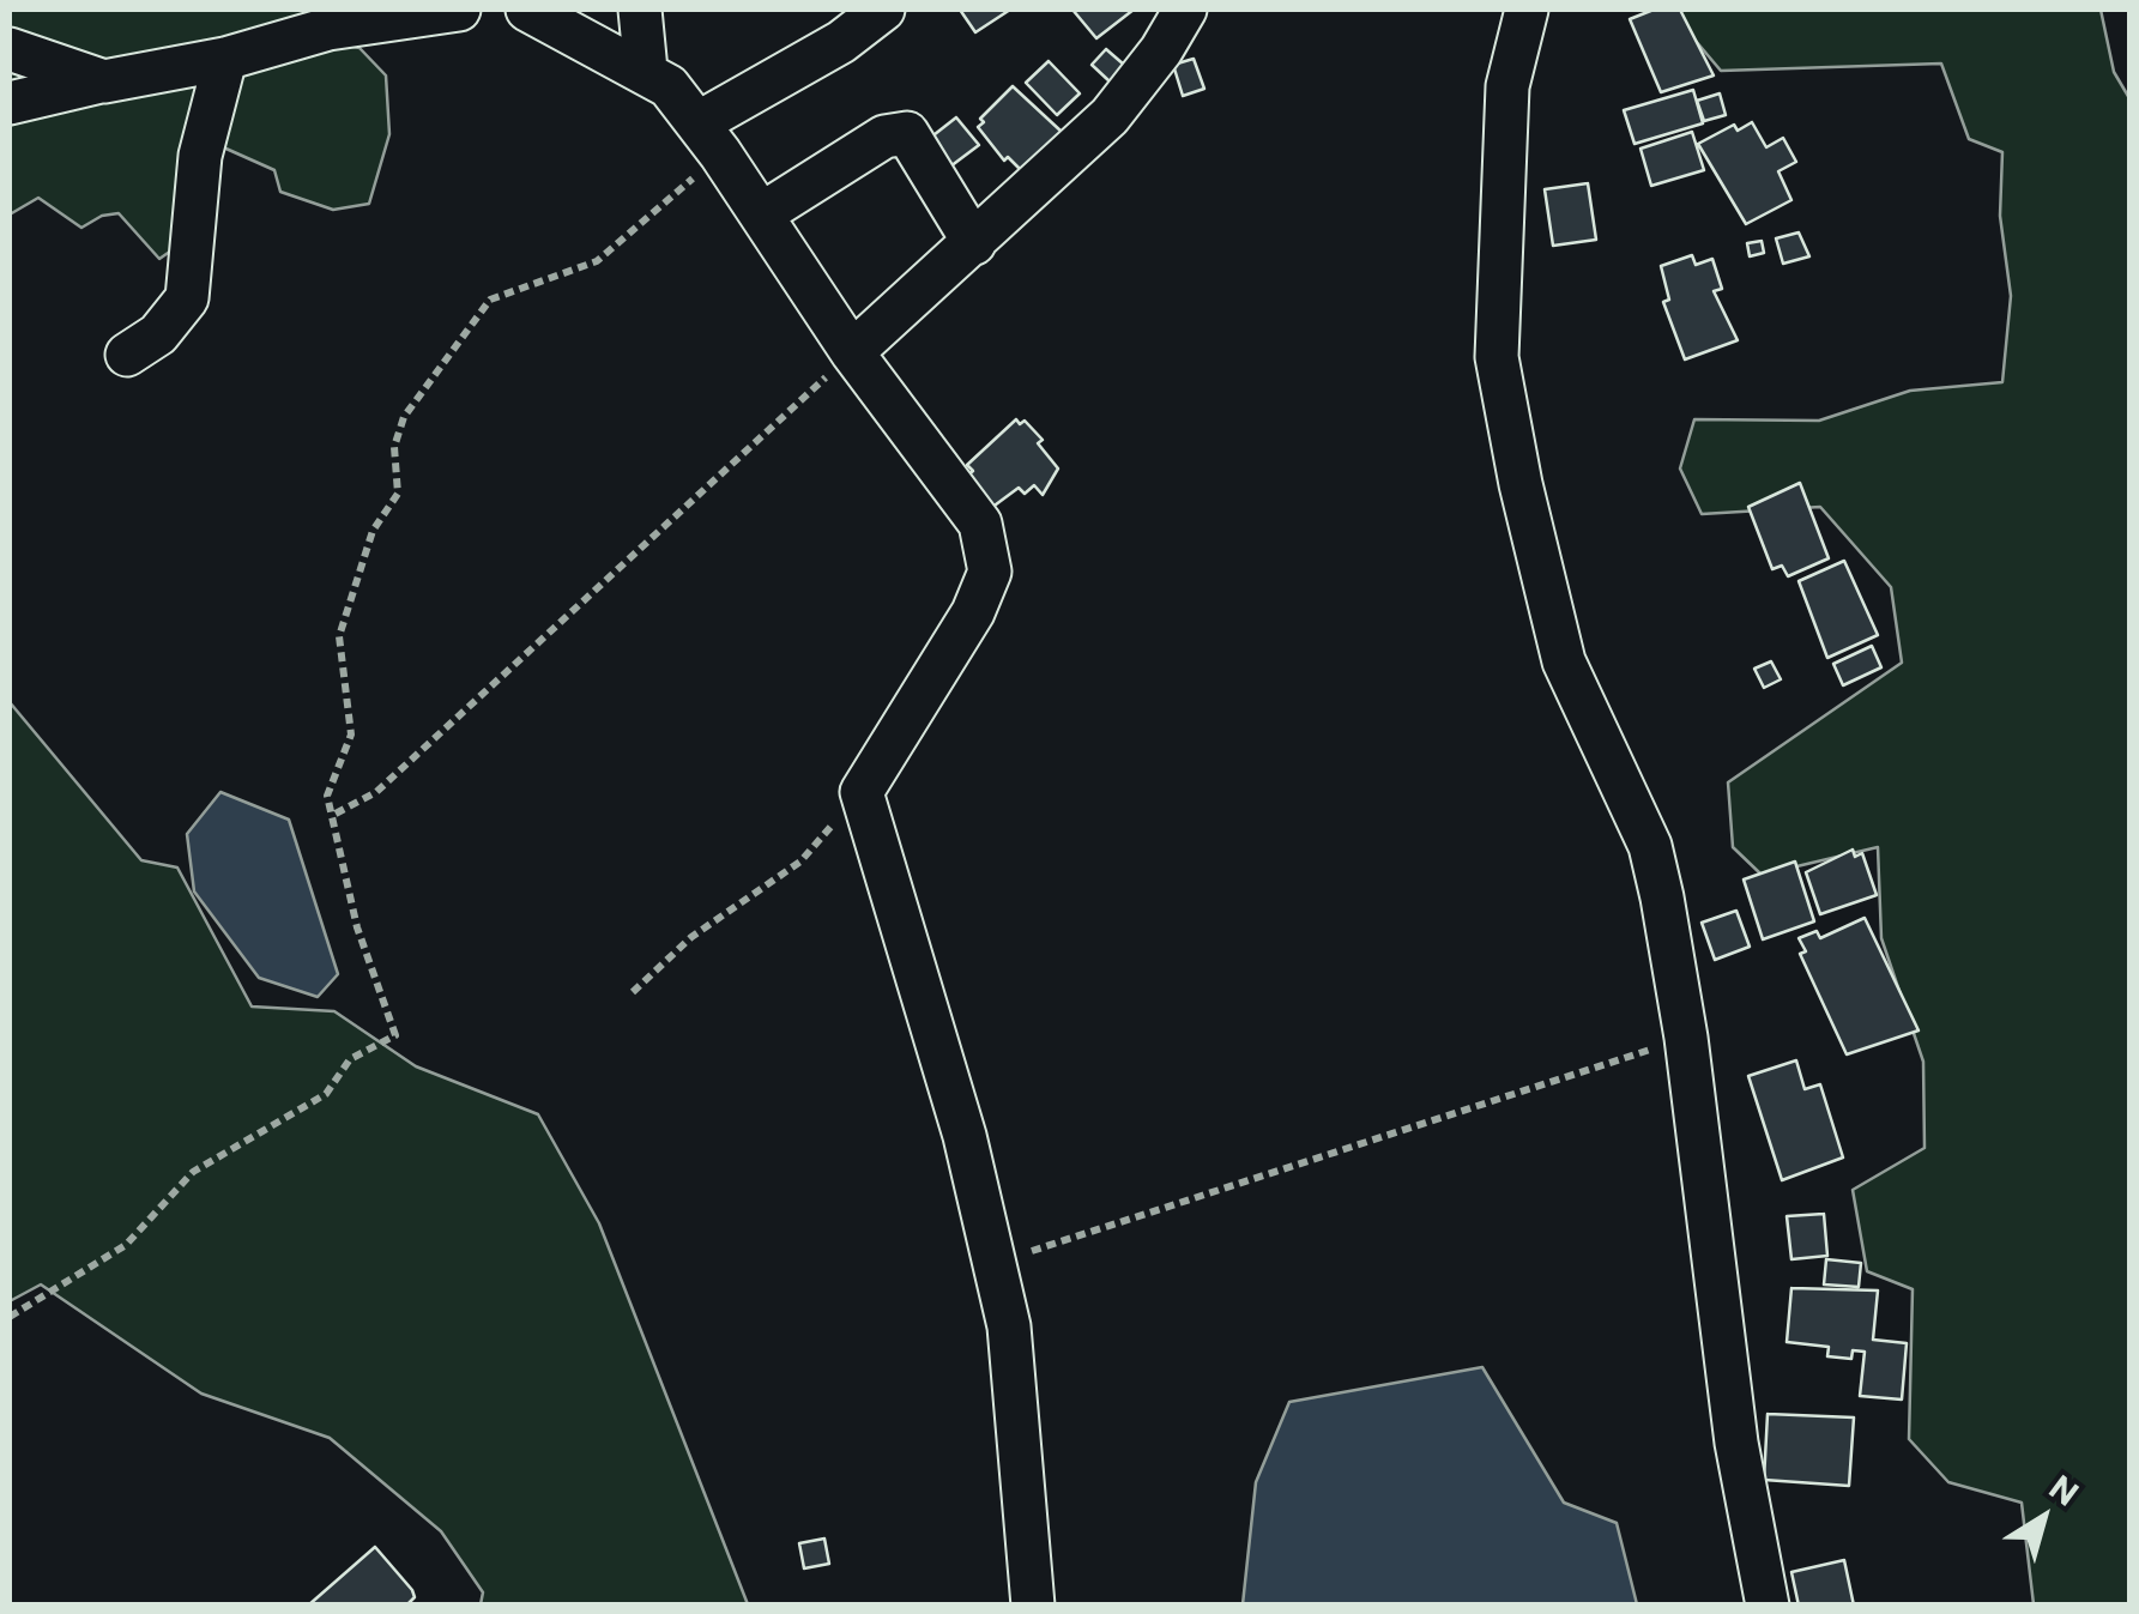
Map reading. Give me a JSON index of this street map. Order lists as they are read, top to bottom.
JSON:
{
  "north": "top right"
}
